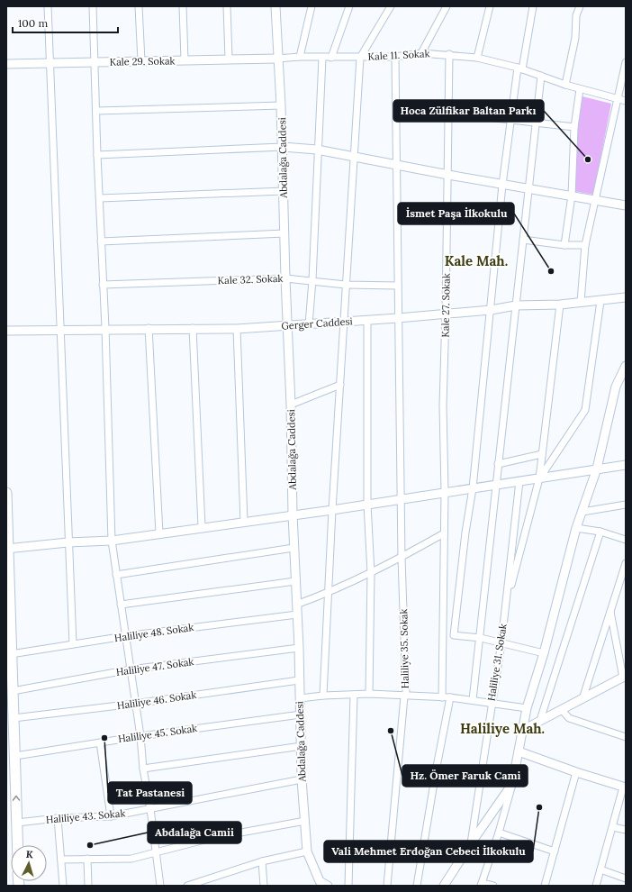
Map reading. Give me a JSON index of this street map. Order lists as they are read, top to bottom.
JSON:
{
  "streets": {
    "street": [
      "Kale 11. Sokak",
      "Kale 29. Sokak",
      "Abdalağa Caddesi",
      "Kale 32. Sokak",
      "Kale 27. Sokak",
      "Gerger Caddesi",
      "Haliliye 48. Sokak",
      "Haliliye 35. Sokak",
      "Haliliye 31. Sokak",
      "Haliliye 47. Sokak",
      "Haliliye 46. Sokak",
      "Haliliye 45. Sokak",
      "Haliliye 43. Sokak"
    ]
  },
  "crossings": [
    ["Kale 11. Sokak", "Kale 29. Sokak"],
    ["Kale 11. Sokak", "Abdalağa Caddesi"],
    ["Kale 11. Sokak", "Kale 27. Sokak"],
    ["Kale 11. Sokak", "Haliliye 35. Sokak"],
    ["Kale 29. Sokak", "Abdalağa Caddesi"],
    ["Abdalağa Caddesi", "Kale 32. Sokak"],
    ["Abdalağa Caddesi", "Gerger Caddesi"],
    ["Abdalağa Caddesi", "Haliliye 48. Sokak"],
    ["Abdalağa Caddesi", "Haliliye 47. Sokak"],
    ["Abdalağa Caddesi", "Haliliye 46. Sokak"],
    ["Abdalağa Caddesi", "Haliliye 45. Sokak"],
    ["Abdalağa Caddesi", "Haliliye 43. Sokak"],
    ["Kale 32. Sokak", "Haliliye 35. Sokak"],
    ["Kale 27. Sokak", "Gerger Caddesi"],
    ["Gerger Caddesi", "Haliliye 35. Sokak"]
  ],
  "districts": ["Kale Mah.", "Haliliye Mah."],
  "places": [
    "Hoca Zülfikar Baltan Parkı",
    "İsmet Paşa İlkokulu",
    "Hz. Ömer Faruk Cami",
    "Tat Pastanesi",
    "Vali Mehmet Erdoğan Cebeci İlkokulu",
    "Abdalağa Camii"
  ],
  "scale_bar": "100 m",
  "north": "top"
}
